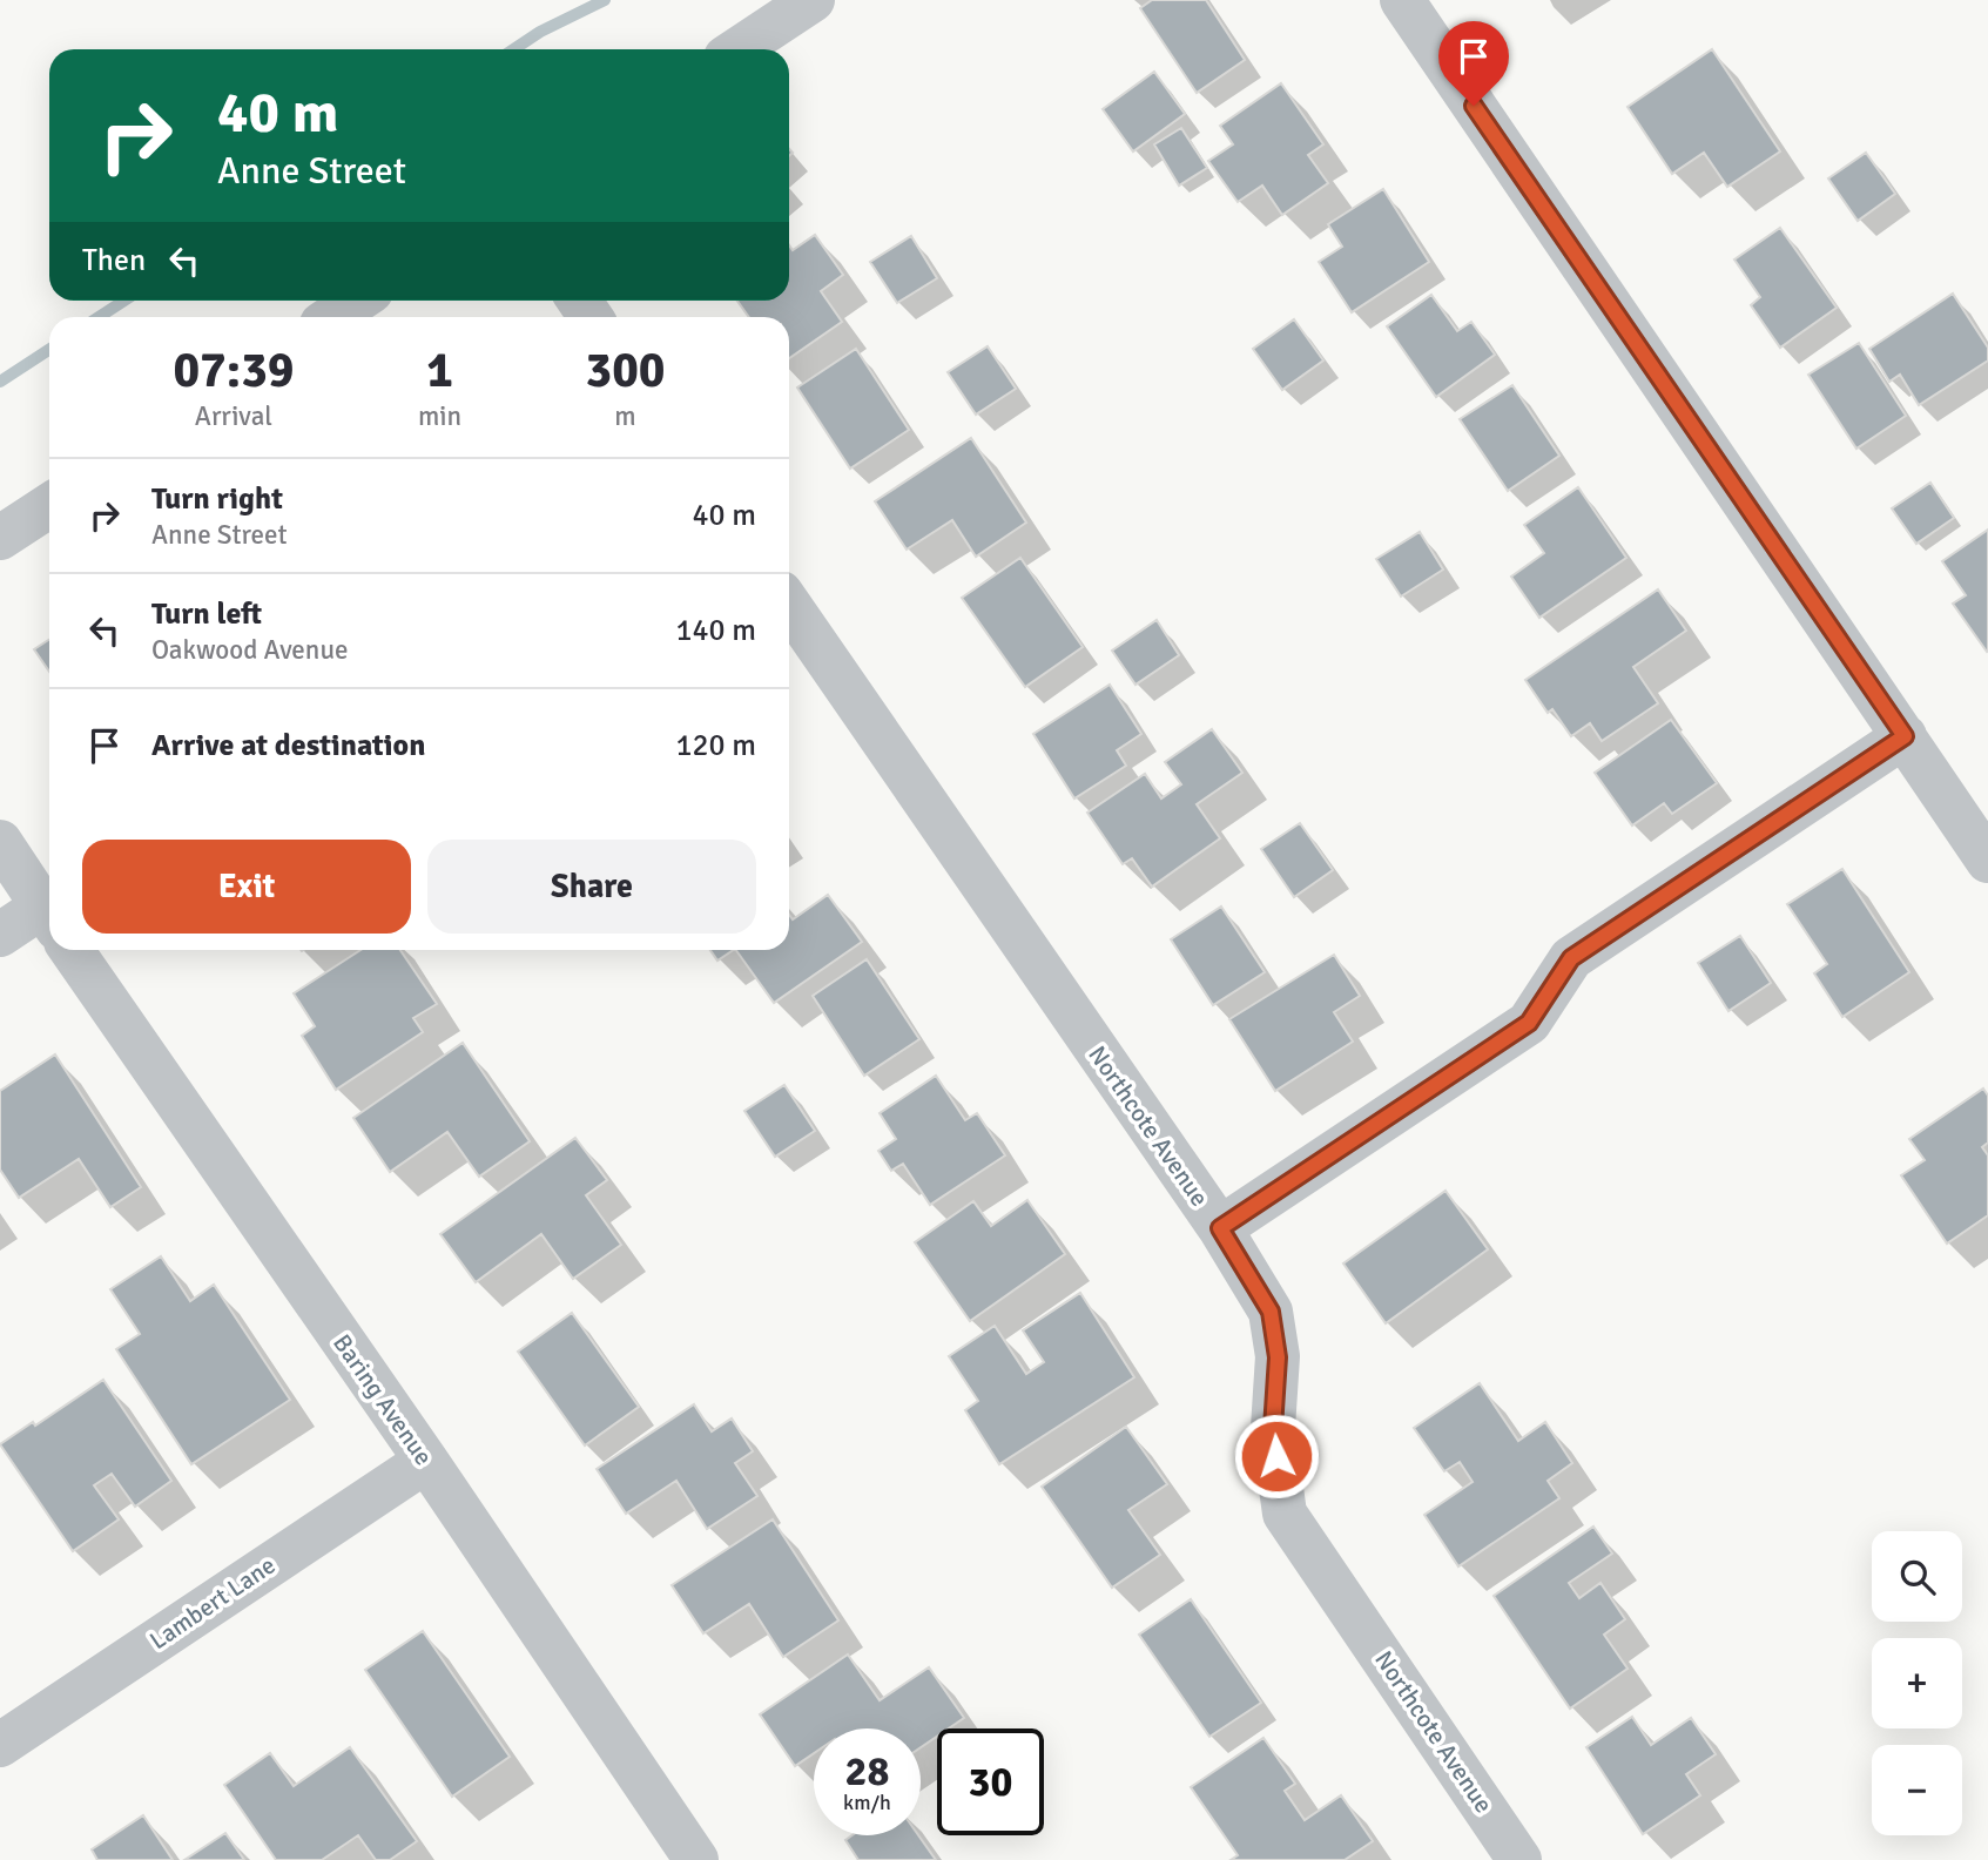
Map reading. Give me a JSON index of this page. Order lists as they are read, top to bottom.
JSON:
{
  "streets": {
    "street": ["Northcote Avenue", "Baring Avenue", "Lambert Lane"]
  },
  "crossings": [
    ["Baring Avenue", "Lambert Lane"]
  ],
  "page": {
    "turn": ["40 m", "Anne Street"],
    "then": "Then",
    "eta": [
      "07:39",
      "Arrival",
      "1",
      "min",
      "300",
      "m"
    ],
    "list": [
      {
        "name": "Turn right",
        "note": "Anne Street",
        "value": "40 m"
      },
      {
        "name": "Turn left",
        "note": "Oakwood Avenue",
        "value": "140 m"
      },
      {
        "name": "Arrive at destination",
        "value": "120 m"
      }
    ],
    "buttons": ["Exit", "Share"],
    "map_buttons": ["+", "−"],
    "speed": "28 km/h",
    "limit": "30"
  }
}
